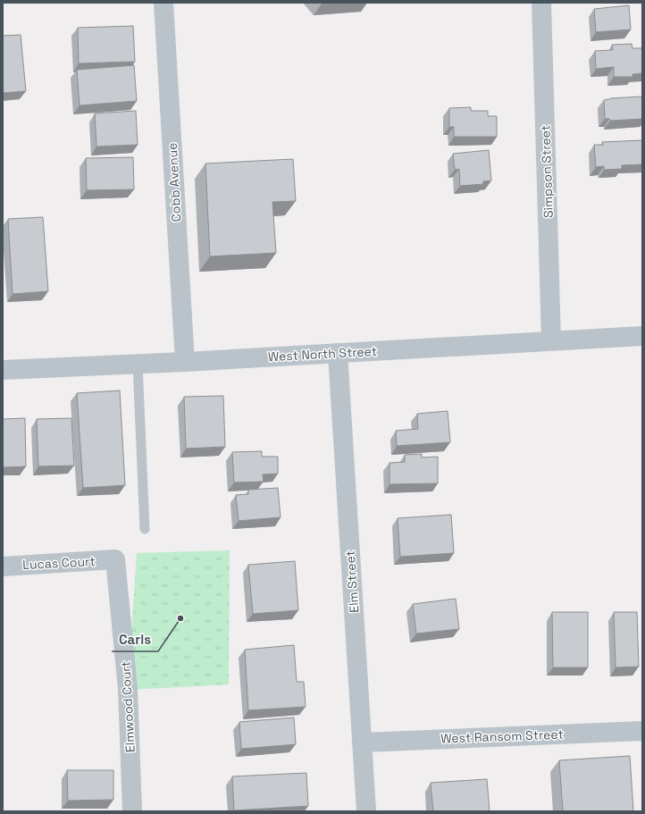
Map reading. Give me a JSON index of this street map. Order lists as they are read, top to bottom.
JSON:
{
  "streets": {
    "street": [
      "Simpson Street",
      "Cobb Avenue",
      "West North Street",
      "Lucas Court",
      "Elm Street",
      "Elmwood Court",
      "West Ransom Street"
    ]
  },
  "crossings": [
    ["Simpson Street", "West North Street"],
    ["Cobb Avenue", "West North Street"],
    ["West North Street", "Elm Street"],
    ["Lucas Court", "Elmwood Court"],
    ["Elm Street", "West Ransom Street"]
  ],
  "places": ["Carls"]
}
